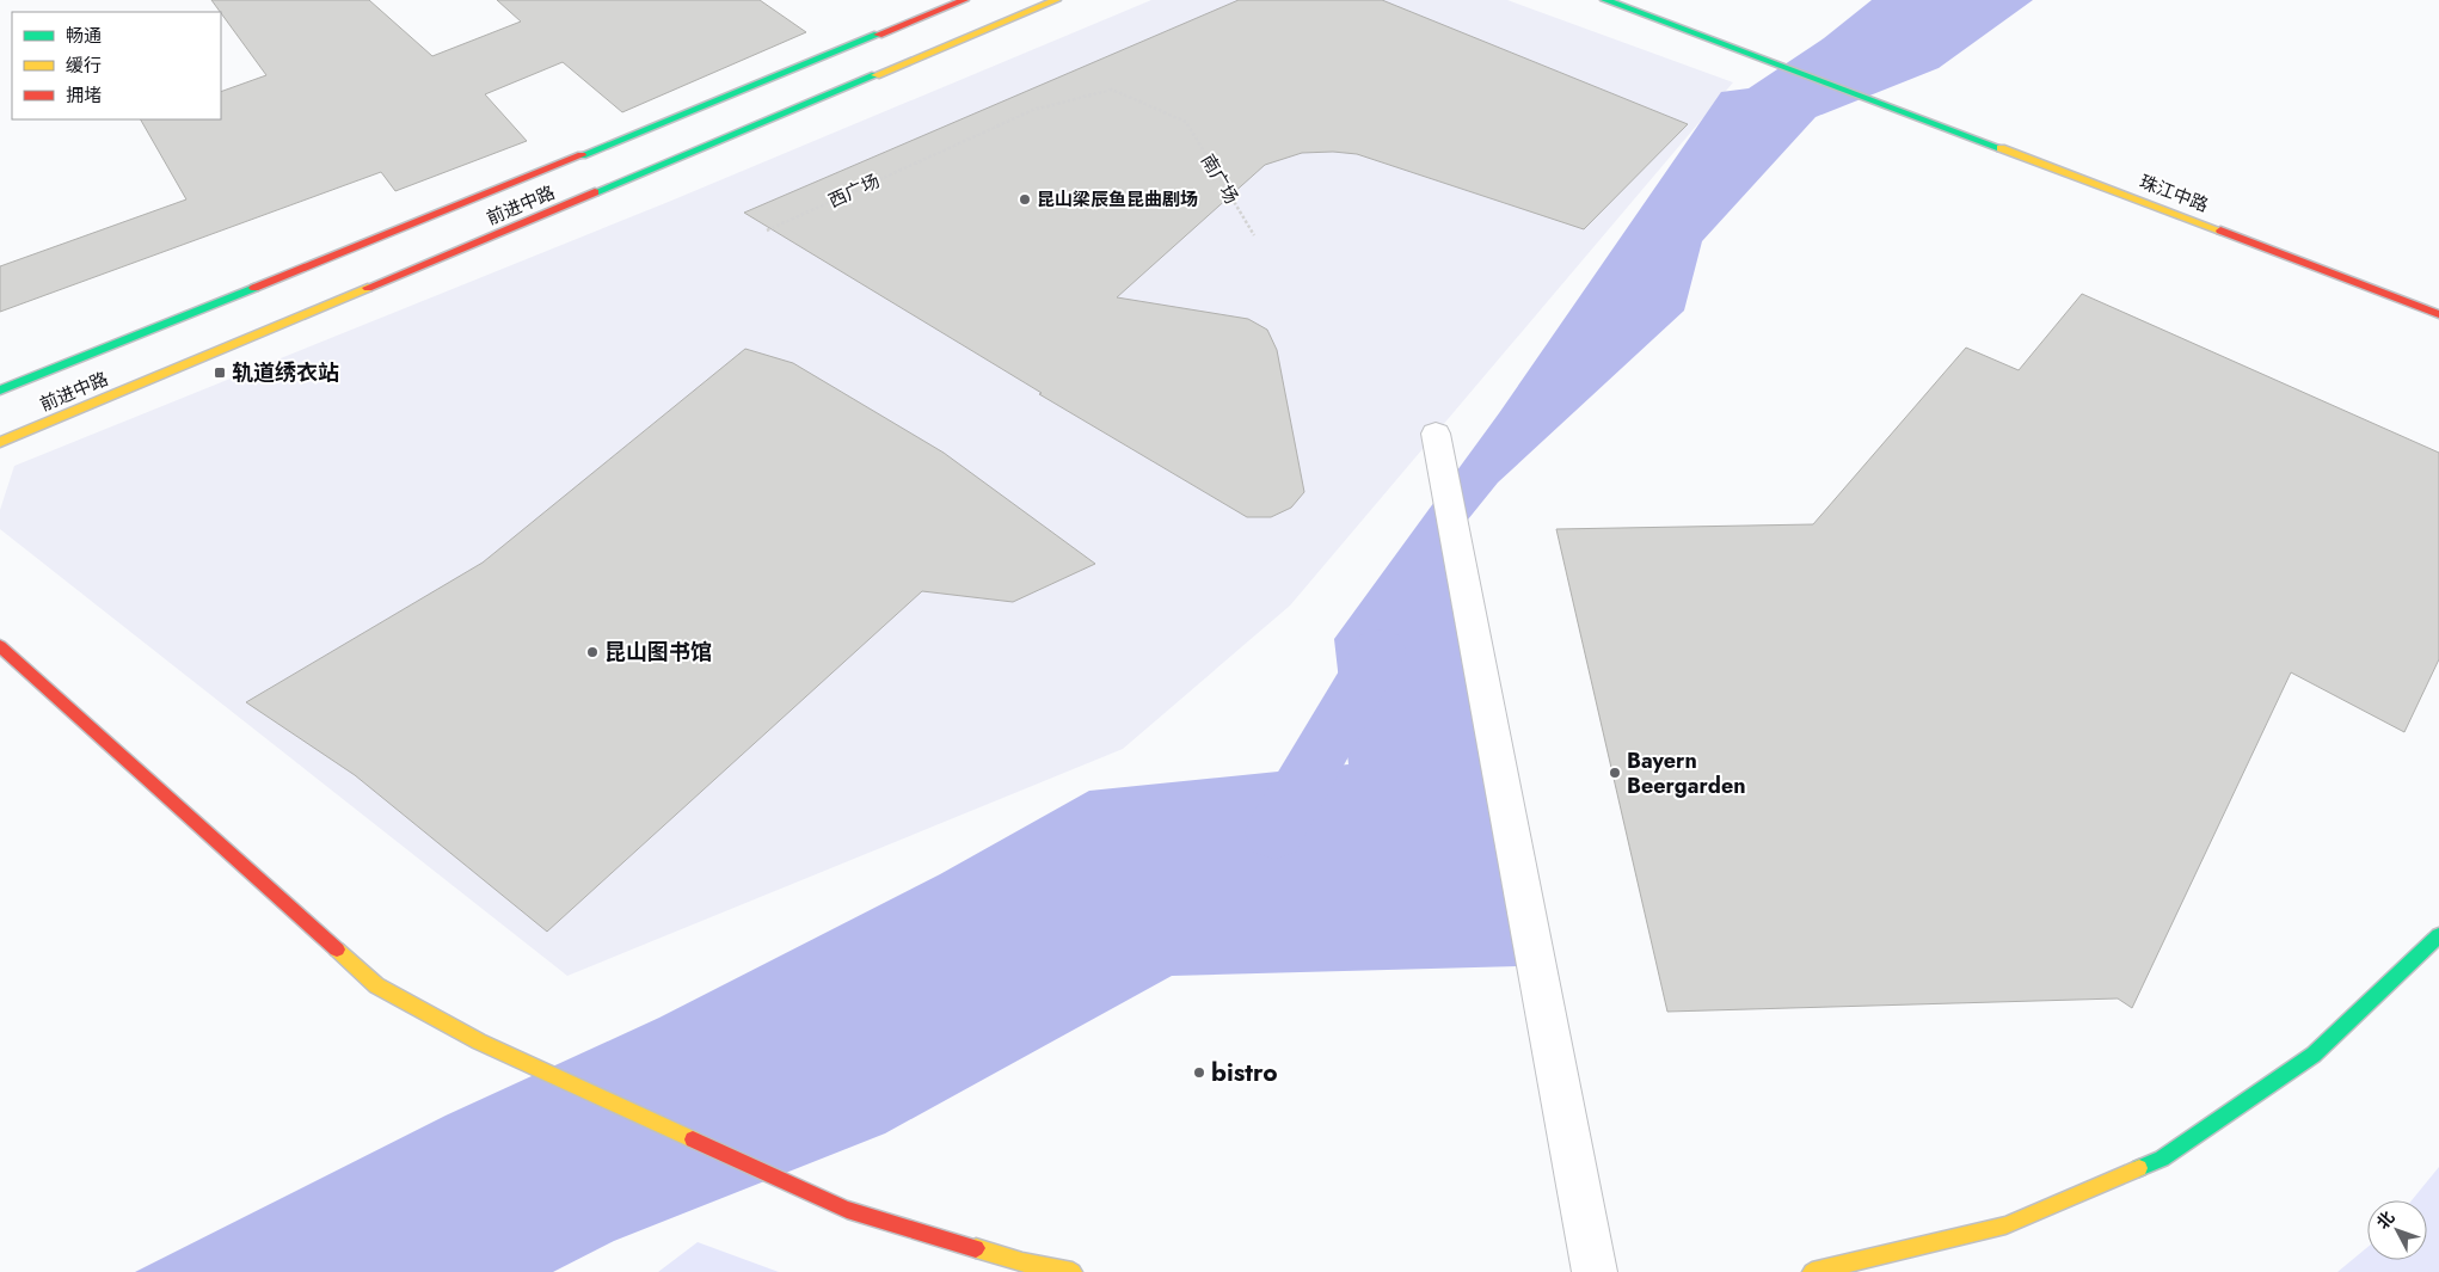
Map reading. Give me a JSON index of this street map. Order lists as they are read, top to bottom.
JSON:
{
  "streets": {
    "street": ["珠江中路", "前进中路"],
    "path": ["南广场", "西广场"]
  },
  "crossings": [
    ["南广场", "西广场"]
  ],
  "places": {
    "other": [
      "昆山梁辰鱼昆曲剧场",
      "昆山图书馆",
      "Bayern Beergarden",
      "bistro"
    ],
    "transit": ["轨道绣衣站"]
  },
  "legend": ["畅通", "缓行", "拥堵"],
  "north": "top left"
}
